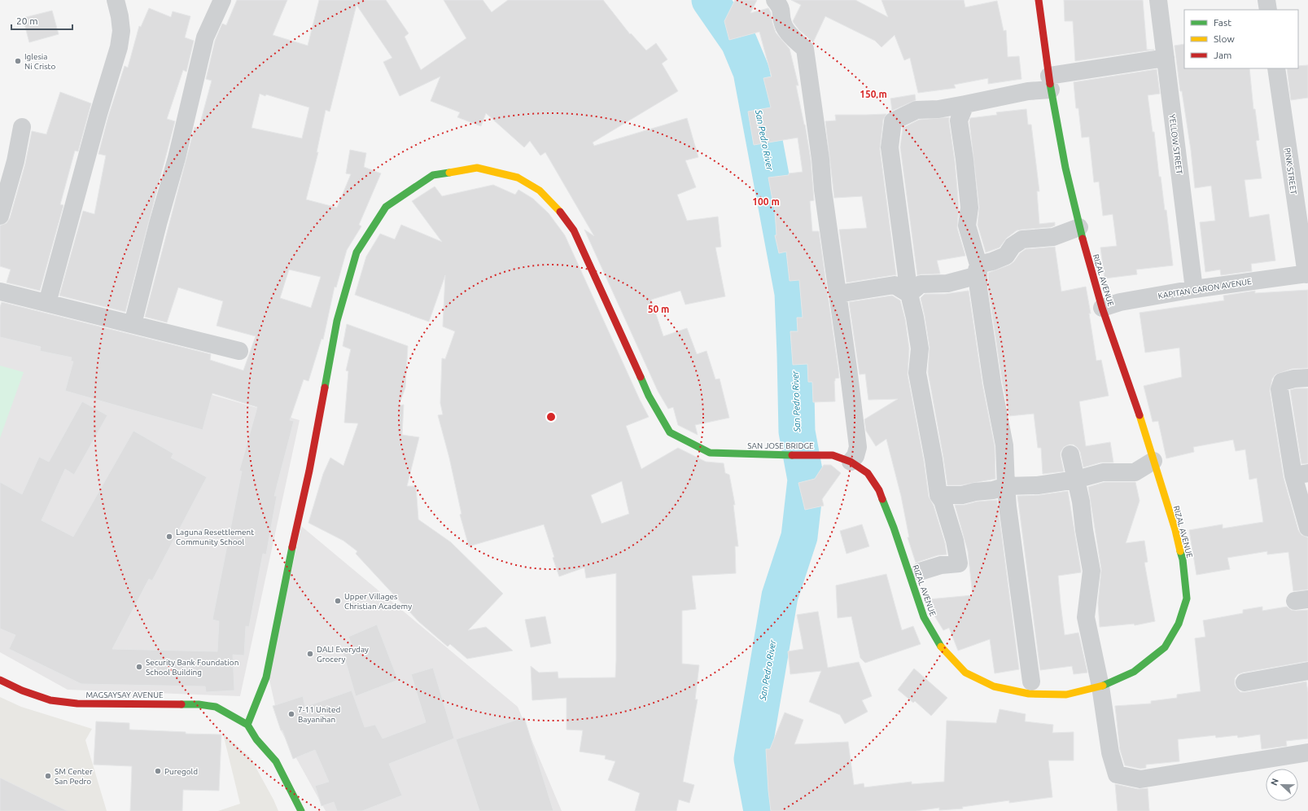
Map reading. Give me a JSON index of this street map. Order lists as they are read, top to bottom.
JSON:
{
  "streets": {
    "main road": ["RIZAL AVENUE", "SAN JOSE BRIDGE", "MAGSAYSAY AVENUE"],
    "street": ["YELLOW STREET", "PINK STREET", "KAPITAN CARON AVENUE"]
  },
  "crossings": [
    ["YELLOW STREET", "KAPITAN CARON AVENUE"],
    ["PINK STREET", "KAPITAN CARON AVENUE"],
    ["RIZAL AVENUE", "KAPITAN CARON AVENUE"],
    ["RIZAL AVENUE", "SAN JOSE BRIDGE"],
    ["SAN JOSE BRIDGE", "MAGSAYSAY AVENUE"]
  ],
  "water": ["San Pedro River"],
  "places": [
    "Iglesia Ni Cristo",
    "Laguna Resettlement Community School",
    "Upper Villages Christian Academy",
    "DALI Everyday Grocery",
    "Security Bank Foundation School Building",
    "7-11 United Bayanihan",
    "Puregold",
    "SM Center San Pedro"
  ],
  "legend": ["Fast", "Slow", "Jam"],
  "scale_bar": "20 m",
  "north": "left",
  "rings": ["150 m", "100 m", "50 m"]
}
